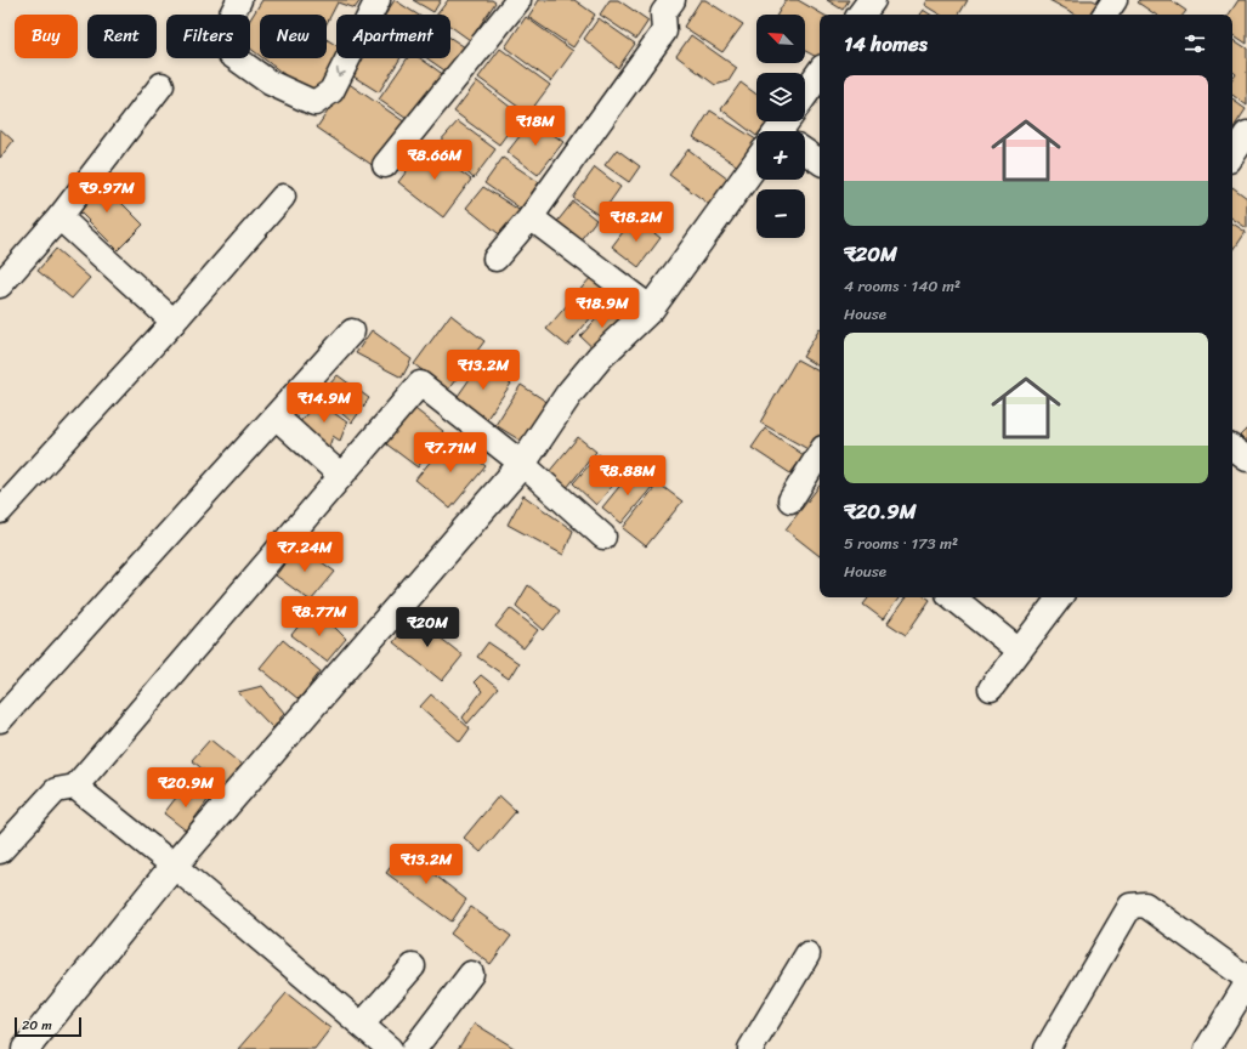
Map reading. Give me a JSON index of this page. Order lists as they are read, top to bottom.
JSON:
{
  "scale_bar": "20 m",
  "north": "top left",
  "page": {
    "map_buttons": ["+", "−"],
    "chip": [
      "Buy",
      "Rent",
      "Filters",
      "New",
      "Apartment"
    ],
    "heading": "14 homes",
    "list": [
      {
        "name": "₹20M",
        "note": "4 rooms · 140 m² · House"
      },
      {
        "name": "₹20.9M",
        "note": "5 rooms · 173 m² · House"
      }
    ],
    "price": [
      "₹18M",
      "₹8.66M",
      "₹9.97M",
      "₹18.2M",
      "₹18.9M",
      "₹13.2M",
      "₹14.9M",
      "₹7.71M",
      "₹8.88M",
      "₹7.24M",
      "₹8.77M",
      "₹20M",
      "₹20.9M",
      "₹13.2M"
    ],
    "scale": "20 m"
  }
}
